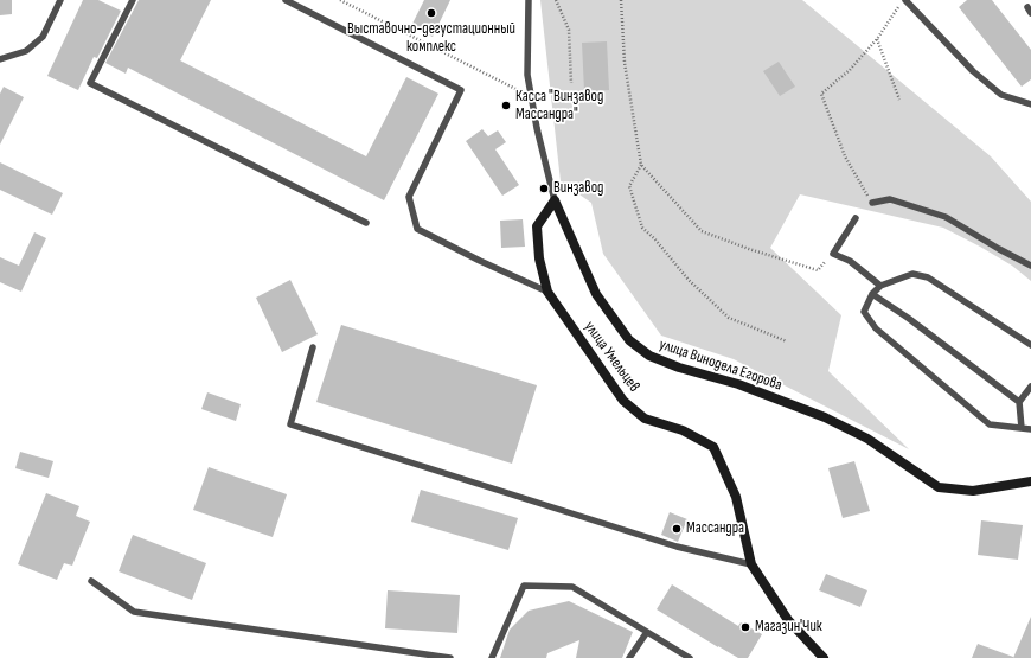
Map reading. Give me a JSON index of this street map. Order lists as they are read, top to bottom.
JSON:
{
  "streets": {
    "main road": ["улица Умельцев", "улица Винодела Егорова"]
  },
  "crossings": [
    ["улица Умельцев", "улица Винодела Егорова"]
  ],
  "places": [
    "Выставочно-дегустационный комплекс",
    "Касса \"Винзавод Массандра\"",
    "Винзавод",
    "Массандра",
    "Магазин'Чик"
  ]
}
